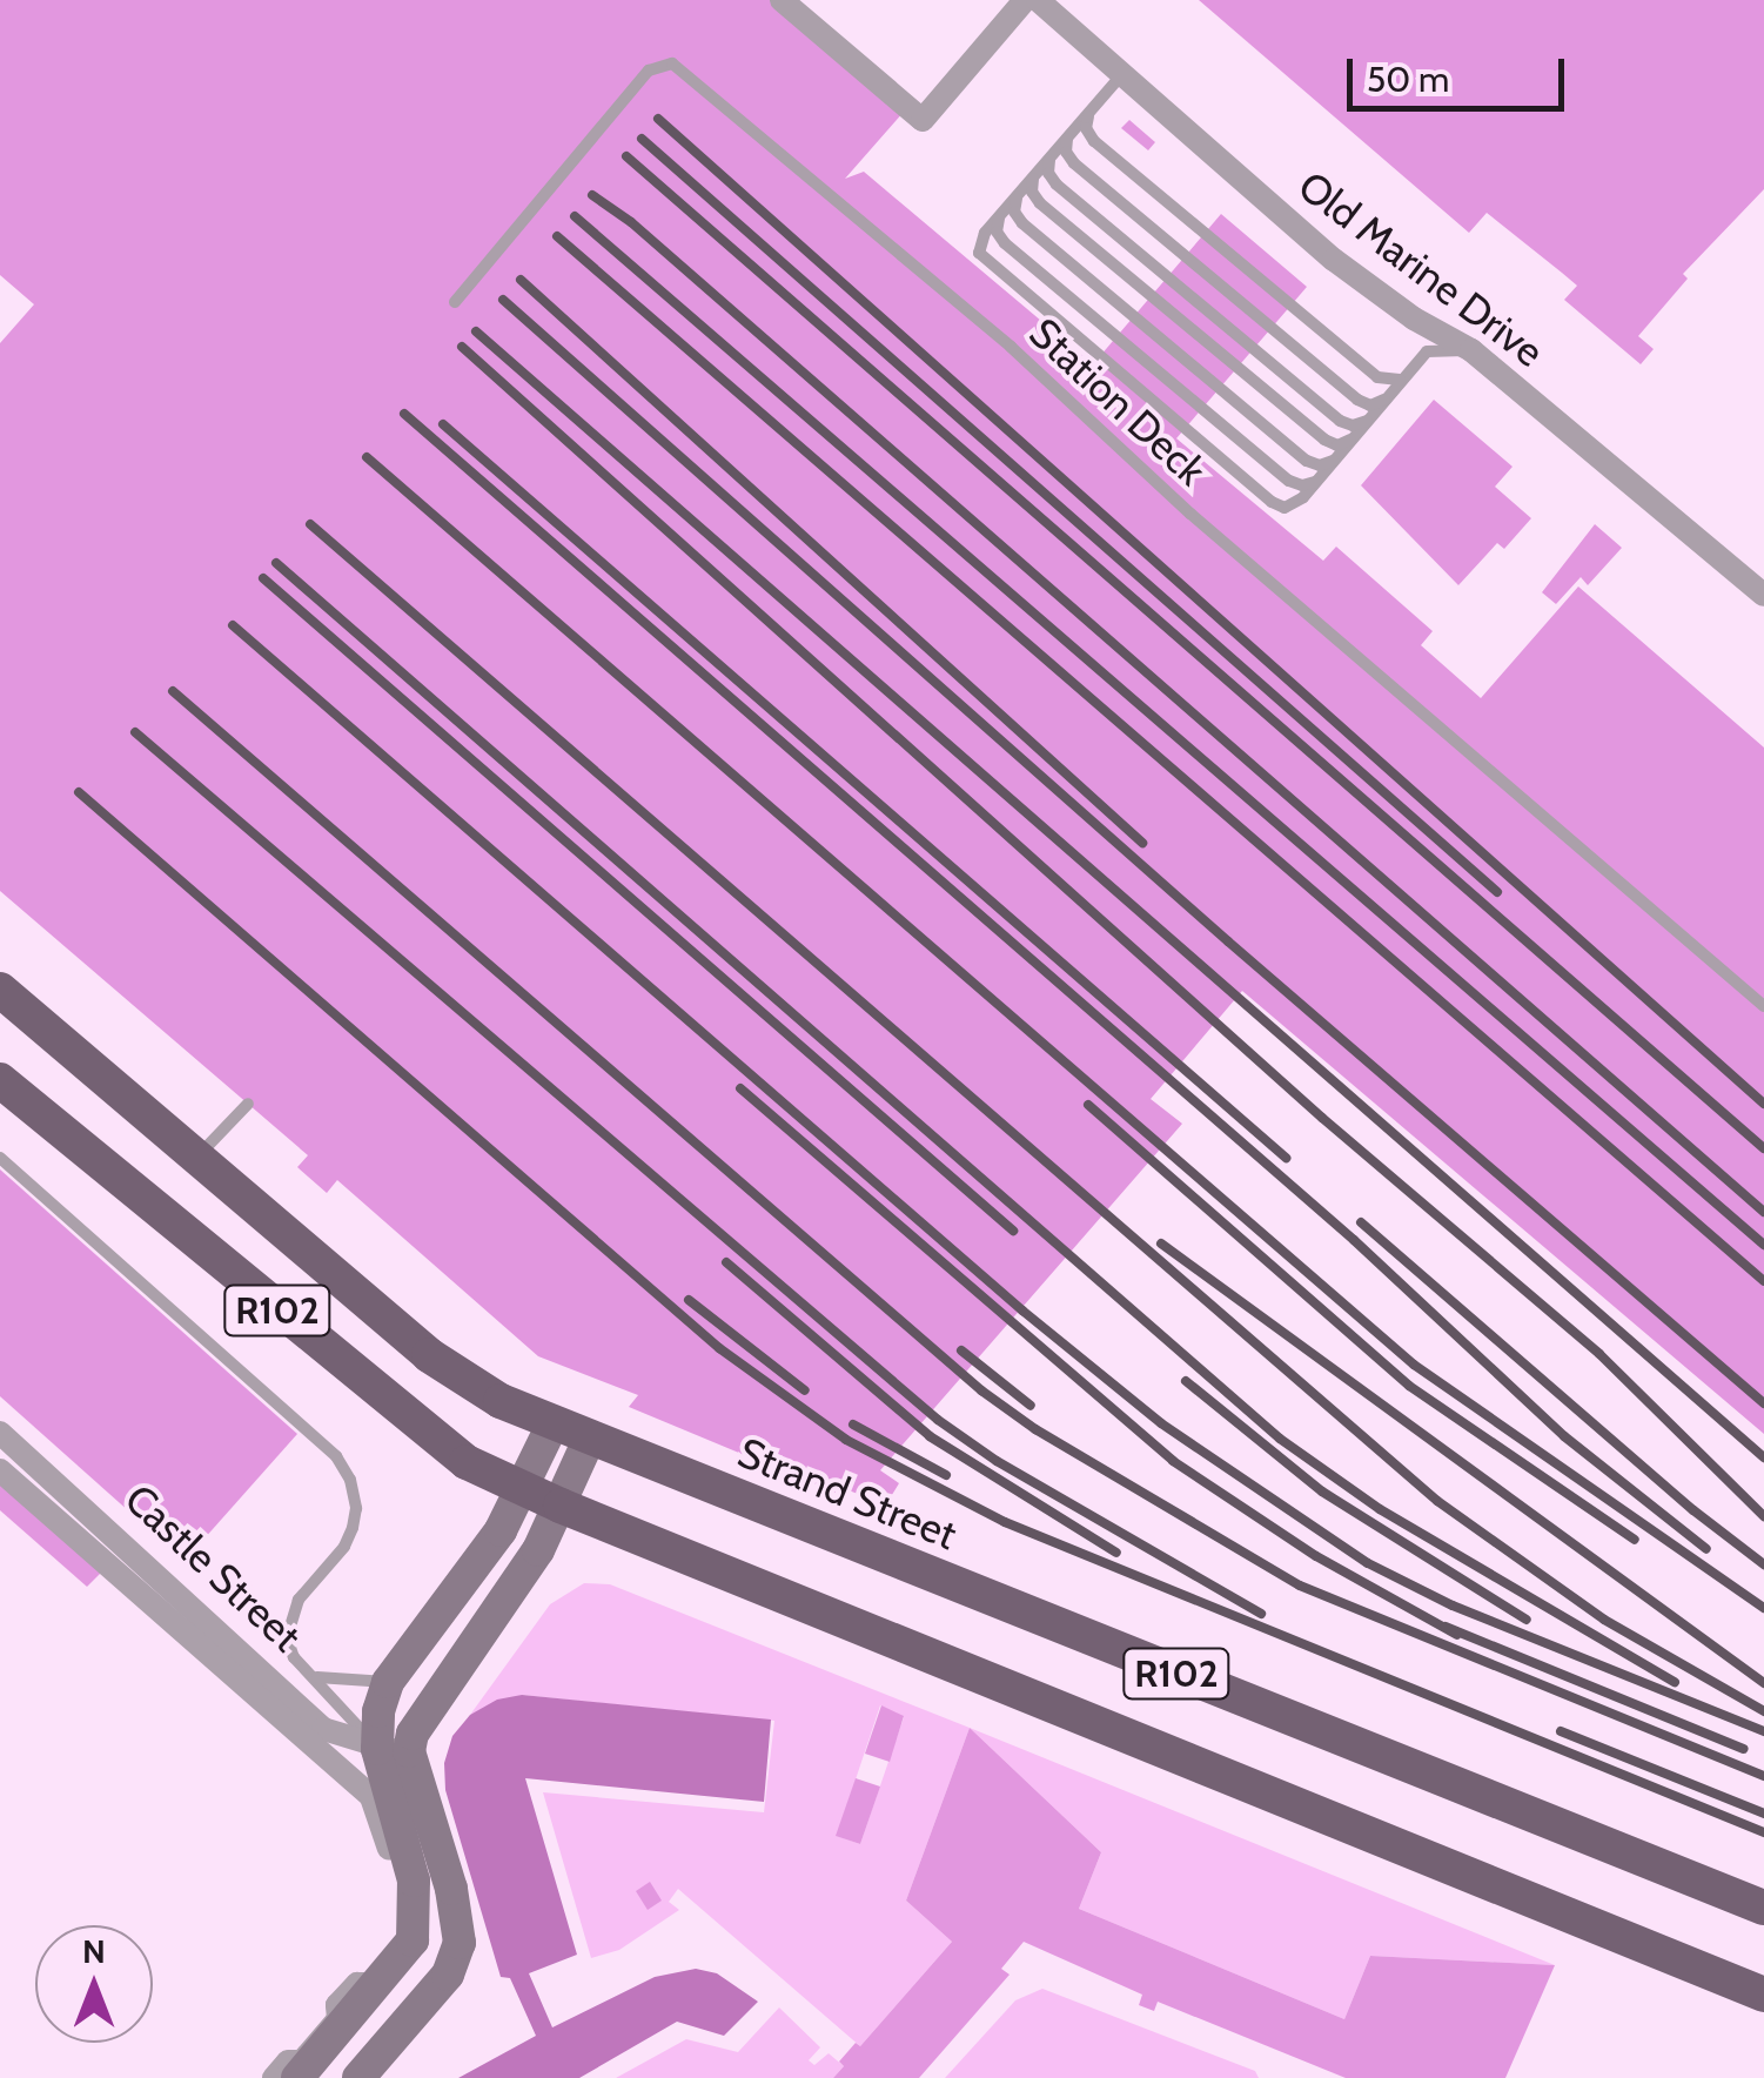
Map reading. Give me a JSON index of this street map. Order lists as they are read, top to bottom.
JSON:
{
  "streets": {
    "main road": ["R102", "Strand Street"],
    "street": ["Old Marine Drive", "Castle Street"],
    "lane": ["Station Deck"]
  },
  "scale_bar": "50 m",
  "north": "top"
}
